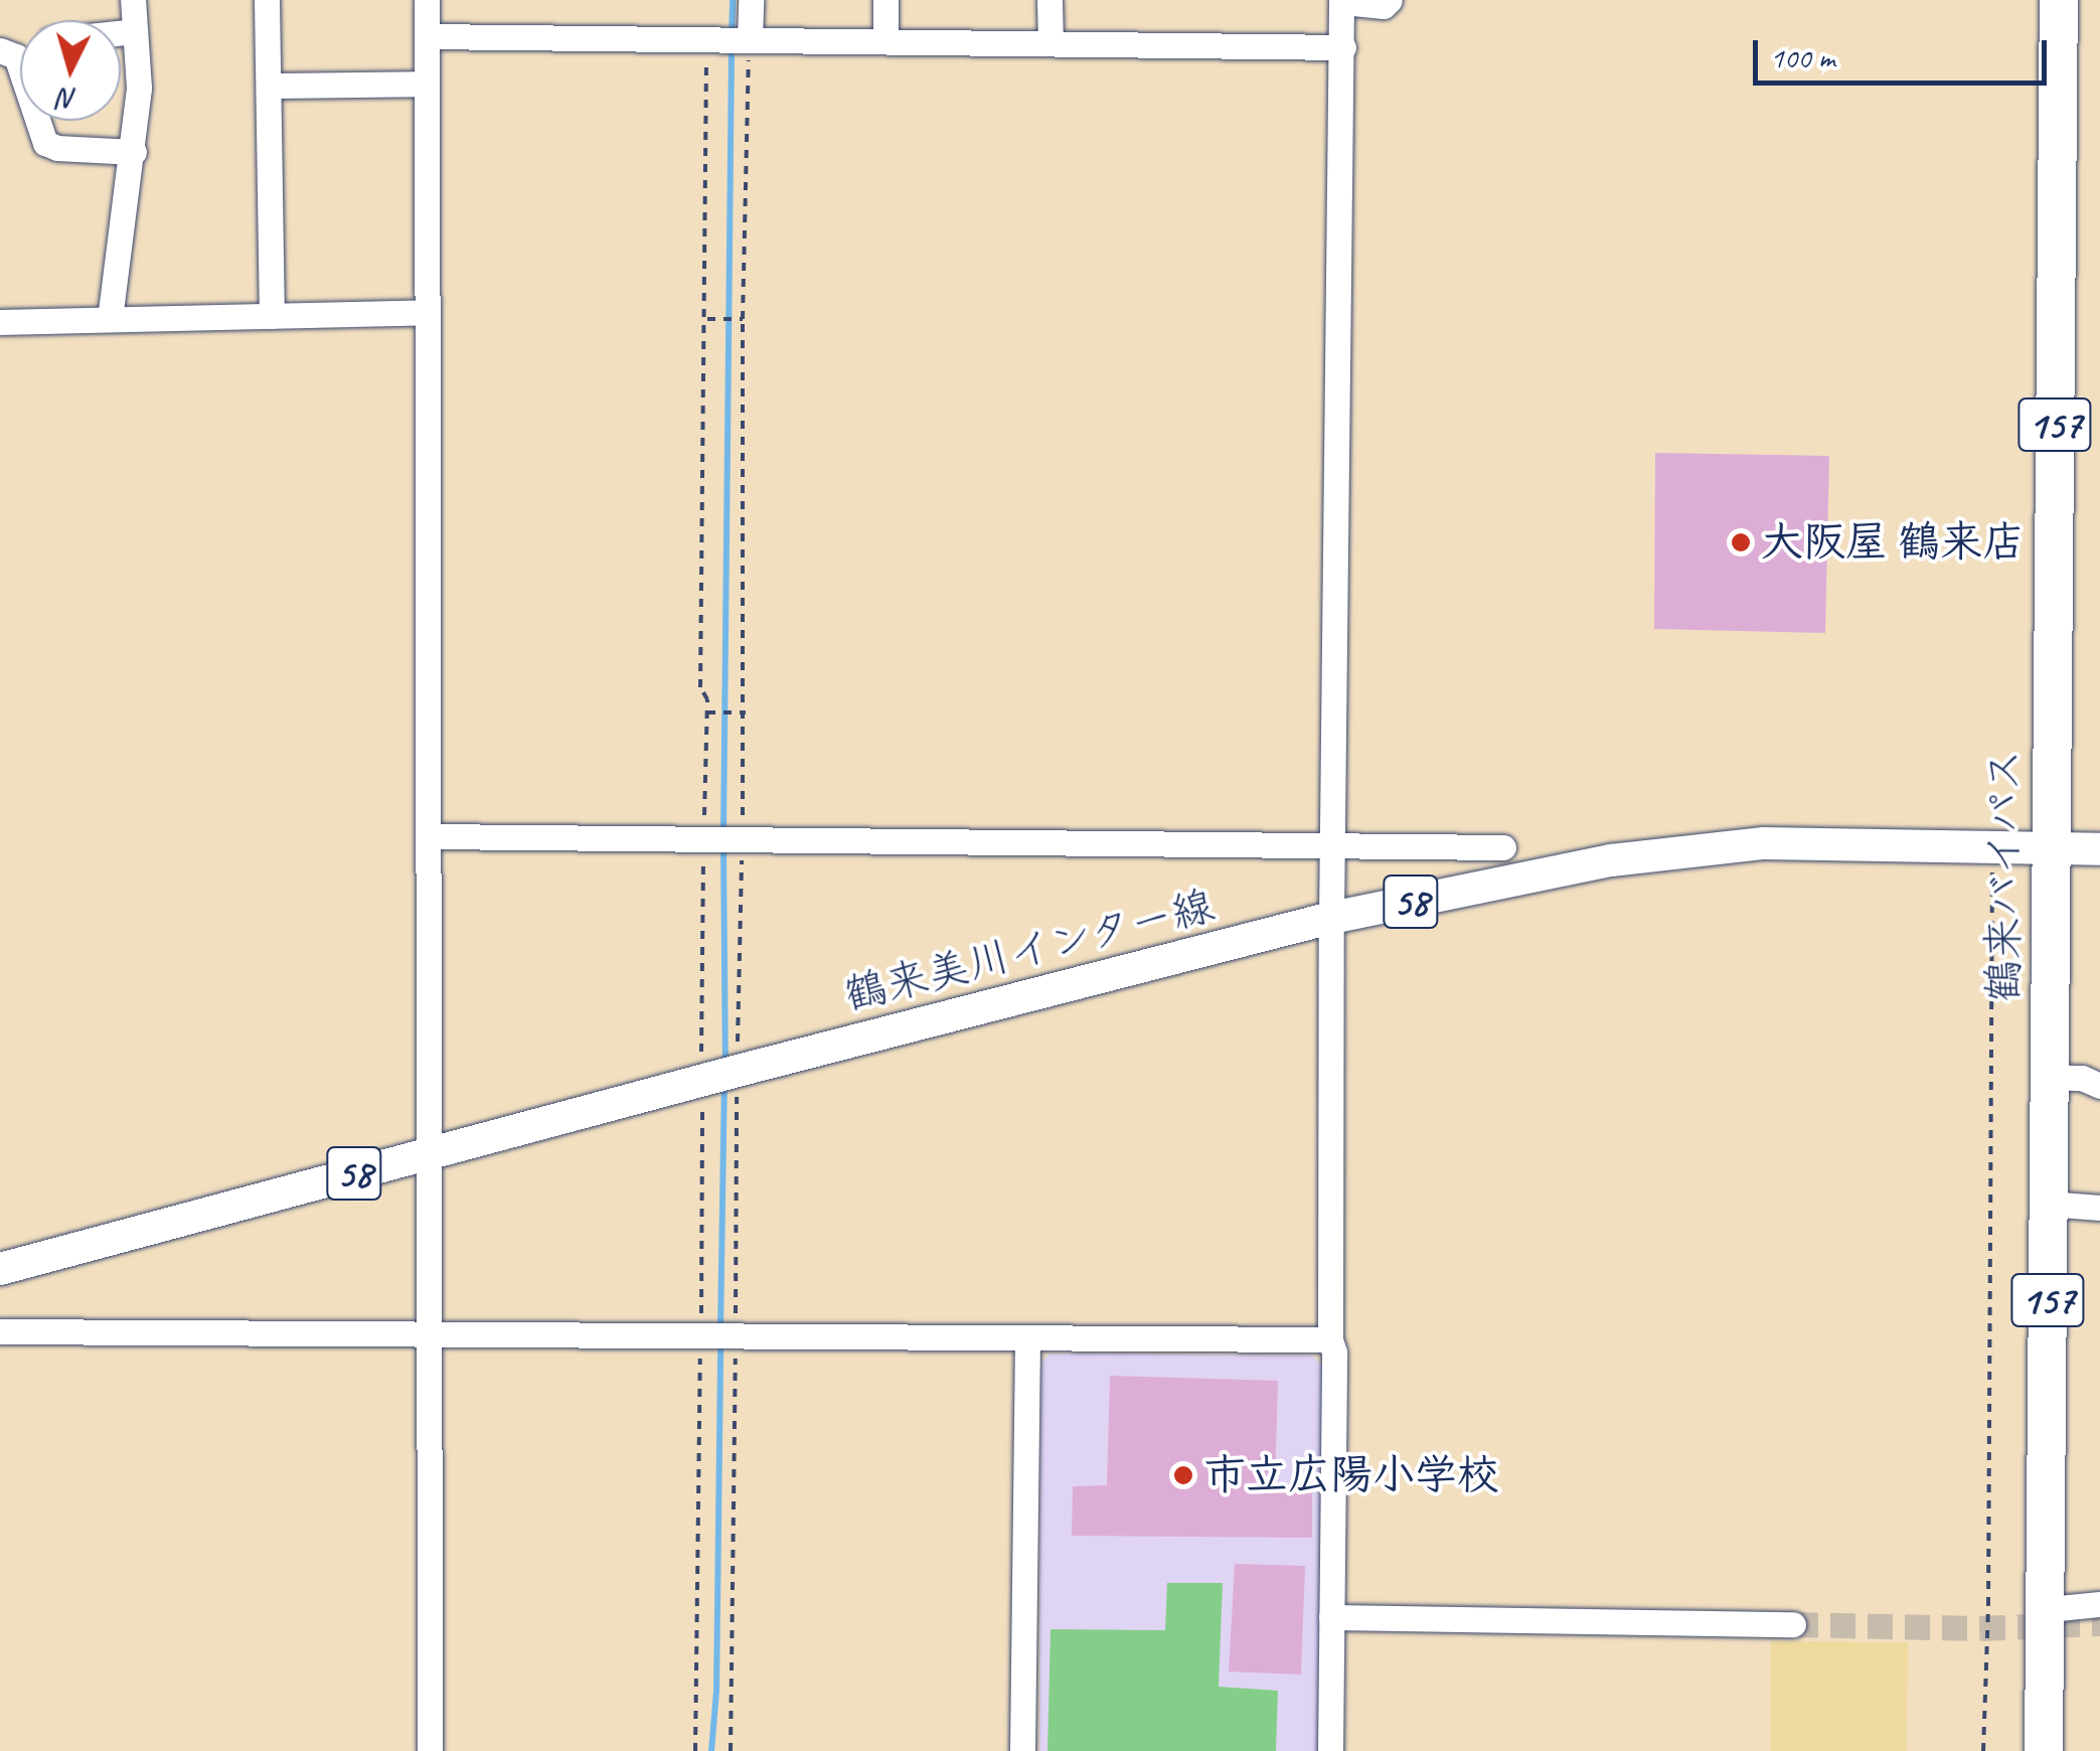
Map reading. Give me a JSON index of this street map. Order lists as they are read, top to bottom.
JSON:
{
  "streets": {
    "highway": ["157", "鶴来バイパス"],
    "main road": ["58", "鶴来美川インター線"]
  },
  "crossings": [
    ["鶴来バイパス", "鶴来美川インター線"]
  ],
  "places": ["大阪屋 鶴来店", "市立広陽小学校"],
  "scale_bar": "100 m",
  "north": "bottom"
}
